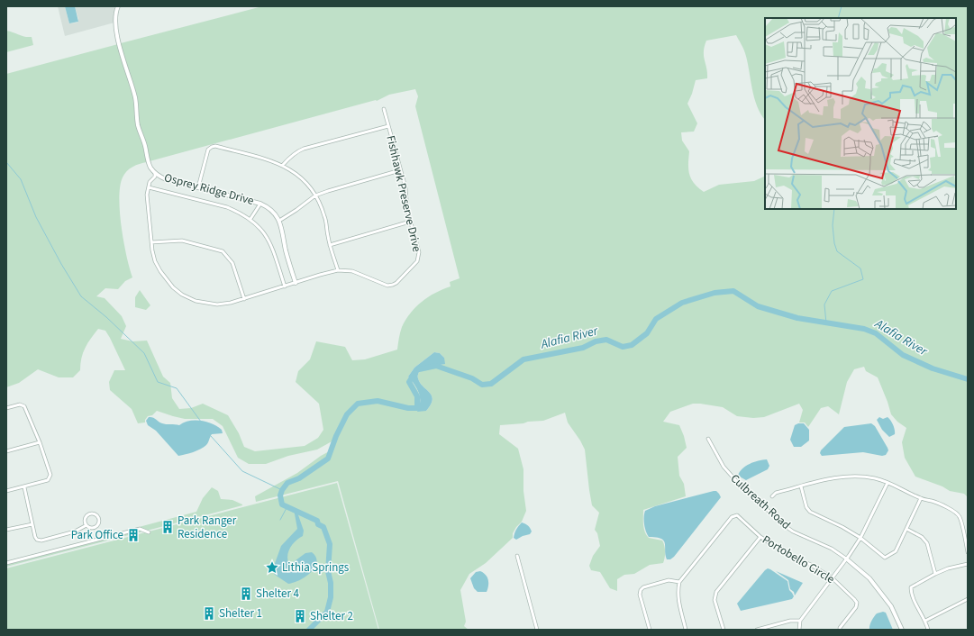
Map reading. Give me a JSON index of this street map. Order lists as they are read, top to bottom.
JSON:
{
  "streets": {
    "street": [
      "Osprey Ridge Drive",
      "Fishhawk Preserve Drive",
      "Culbreath Road",
      "Portobello Circle"
    ]
  },
  "crossings": [
    ["Osprey Ridge Drive", "Fishhawk Preserve Drive"]
  ],
  "water": ["Alafia River"],
  "places": {
    "building": [
      "Park Ranger Residence",
      "Park Office",
      "Shelter 4",
      "Shelter 1",
      "Shelter 2"
    ],
    "place": ["Lithia Springs"]
  }
}
